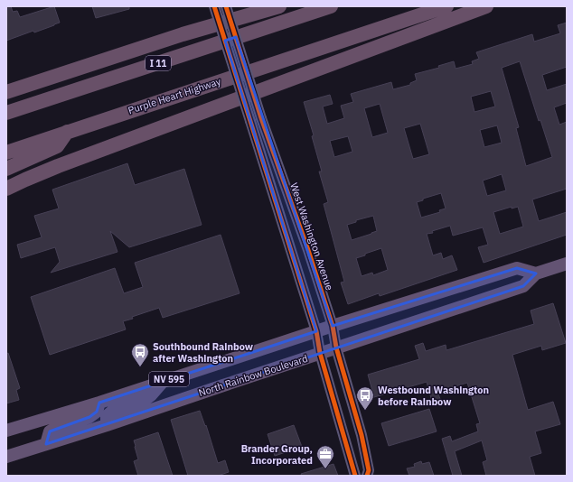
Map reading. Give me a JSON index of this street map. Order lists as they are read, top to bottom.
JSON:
{
  "streets": {
    "highway": ["I 11", "Purple Heart Highway"],
    "main road": ["West Washington Avenue", "North Rainbow Boulevard", "NV 595"]
  },
  "crossings": [
    ["West Washington Avenue", "North Rainbow Boulevard"],
    ["West Washington Avenue", "NV 595"]
  ],
  "places": {
    "bus stop": ["Southbound Rainbow after Washington", "Westbound Washington before Rainbow"],
    "office": ["Brander Group, Incorporated"]
  }
}
